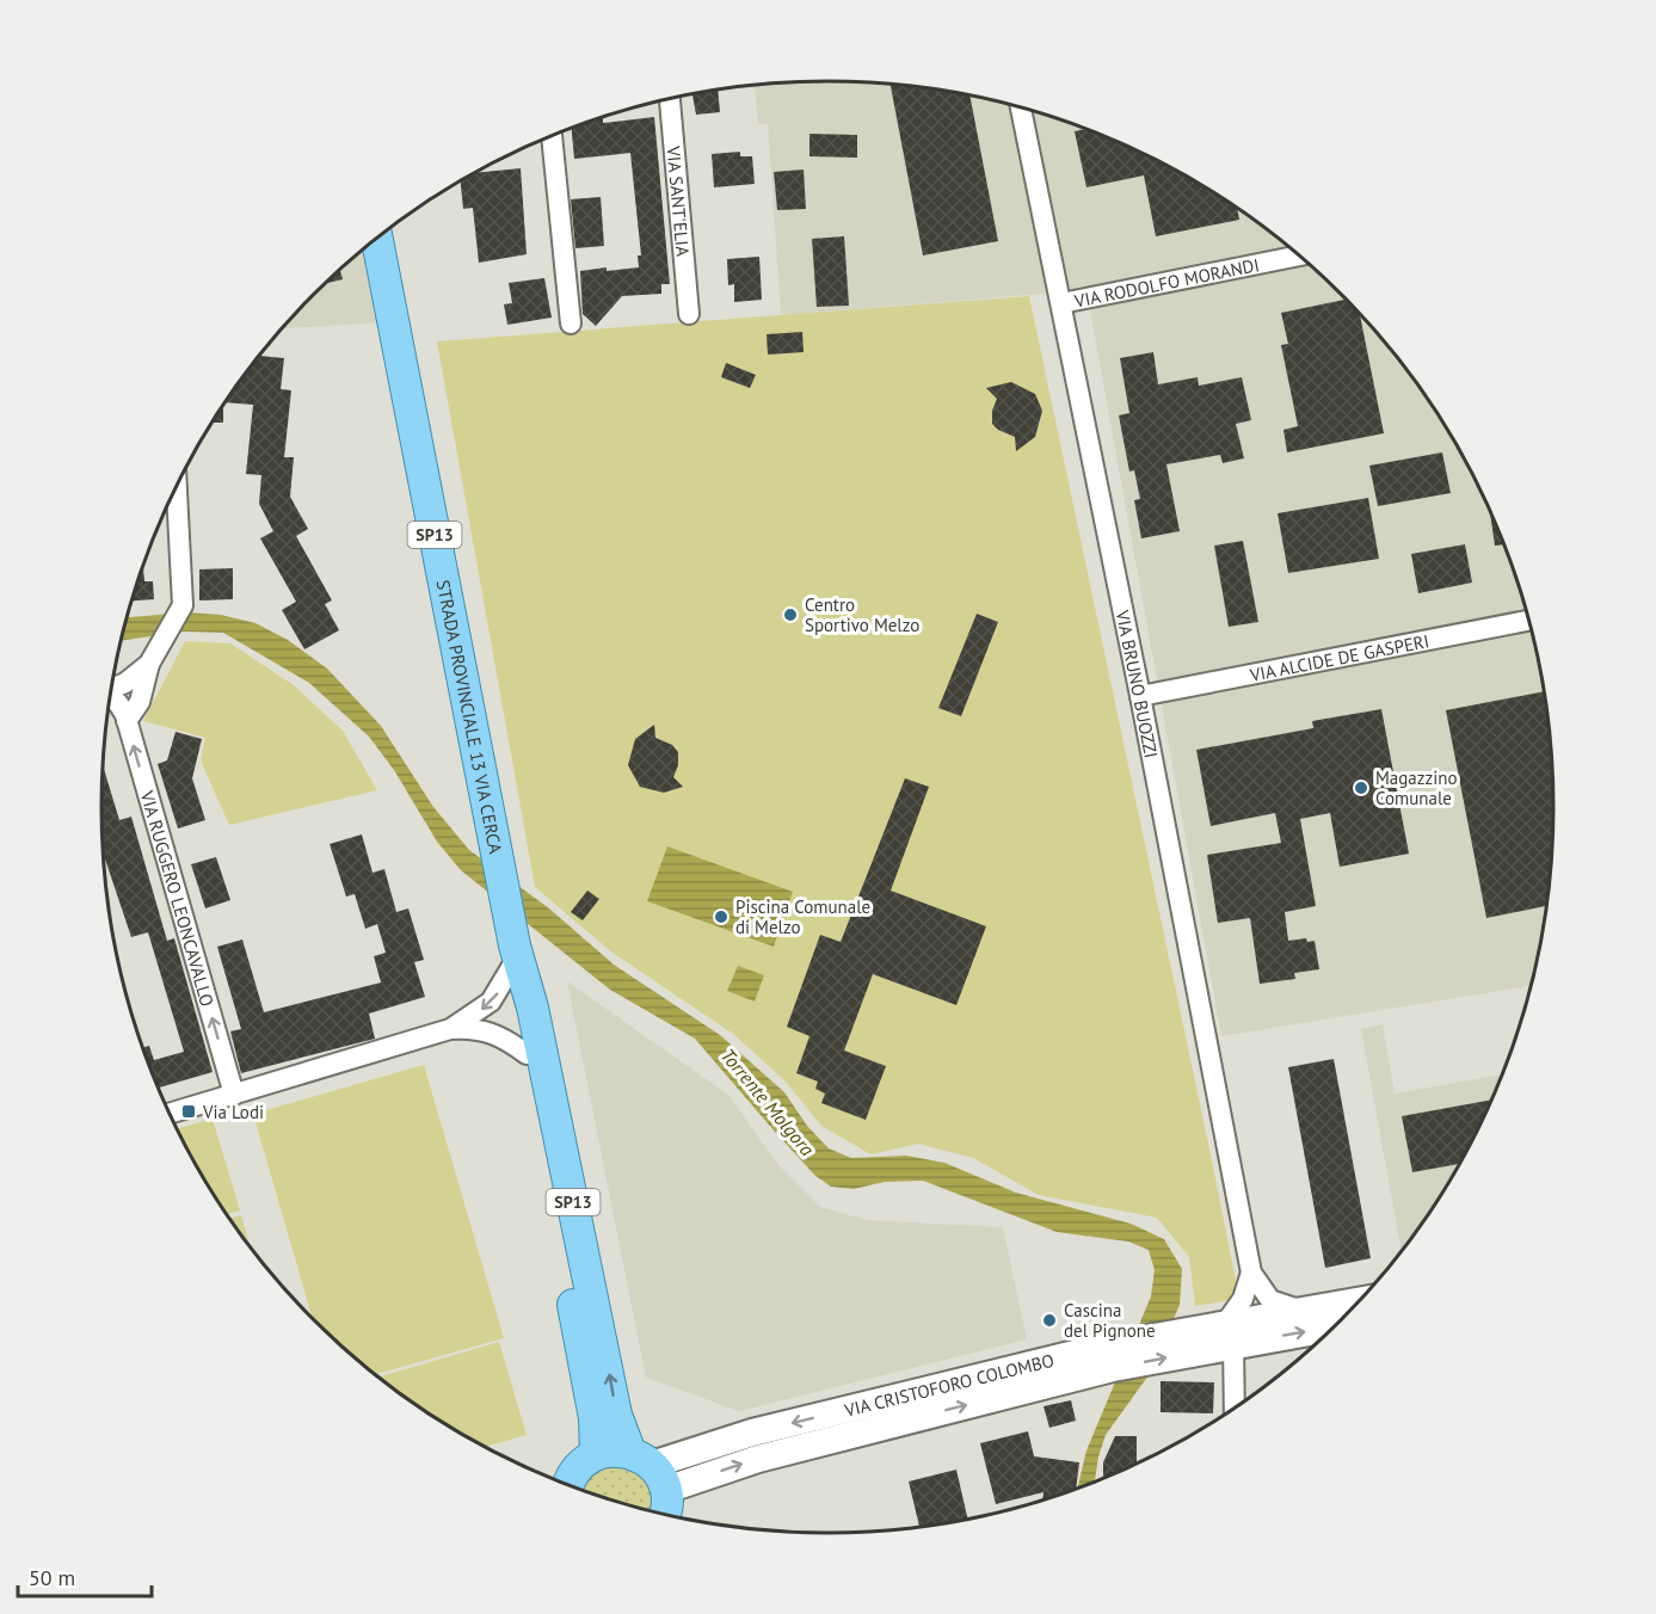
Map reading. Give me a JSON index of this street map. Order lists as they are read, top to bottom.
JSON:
{
  "streets": {
    "main road": ["SP13", "STRADA PROVINCIALE 13 VIA CERCA"],
    "street": [
      "VIA SANT'ELIA",
      "VIA RODOLFO MORANDI",
      "VIA ALCIDE DE GASPERI",
      "VIA BRUNO BUOZZI",
      "VIA RUGGERO LEONCAVALLO",
      "VIA CRISTOFORO COLOMBO"
    ]
  },
  "crossings": [
    ["VIA RODOLFO MORANDI", "VIA BRUNO BUOZZI"],
    ["VIA ALCIDE DE GASPERI", "VIA BRUNO BUOZZI"],
    ["VIA BRUNO BUOZZI", "VIA CRISTOFORO COLOMBO"],
    ["STRADA PROVINCIALE 13 VIA CERCA", "VIA CRISTOFORO COLOMBO"]
  ],
  "one_way": ["VIA RUGGERO LEONCAVALLO"],
  "water": ["Torrente Molgora"],
  "places": {
    "other": [
      "Centro Sportivo Melzo",
      "Magazzino Comunale",
      "Piscina Comunale di Melzo",
      "Cascina del Pignone"
    ],
    "transit": ["Via Lodi"]
  },
  "scale_bar": "50 m"
}
